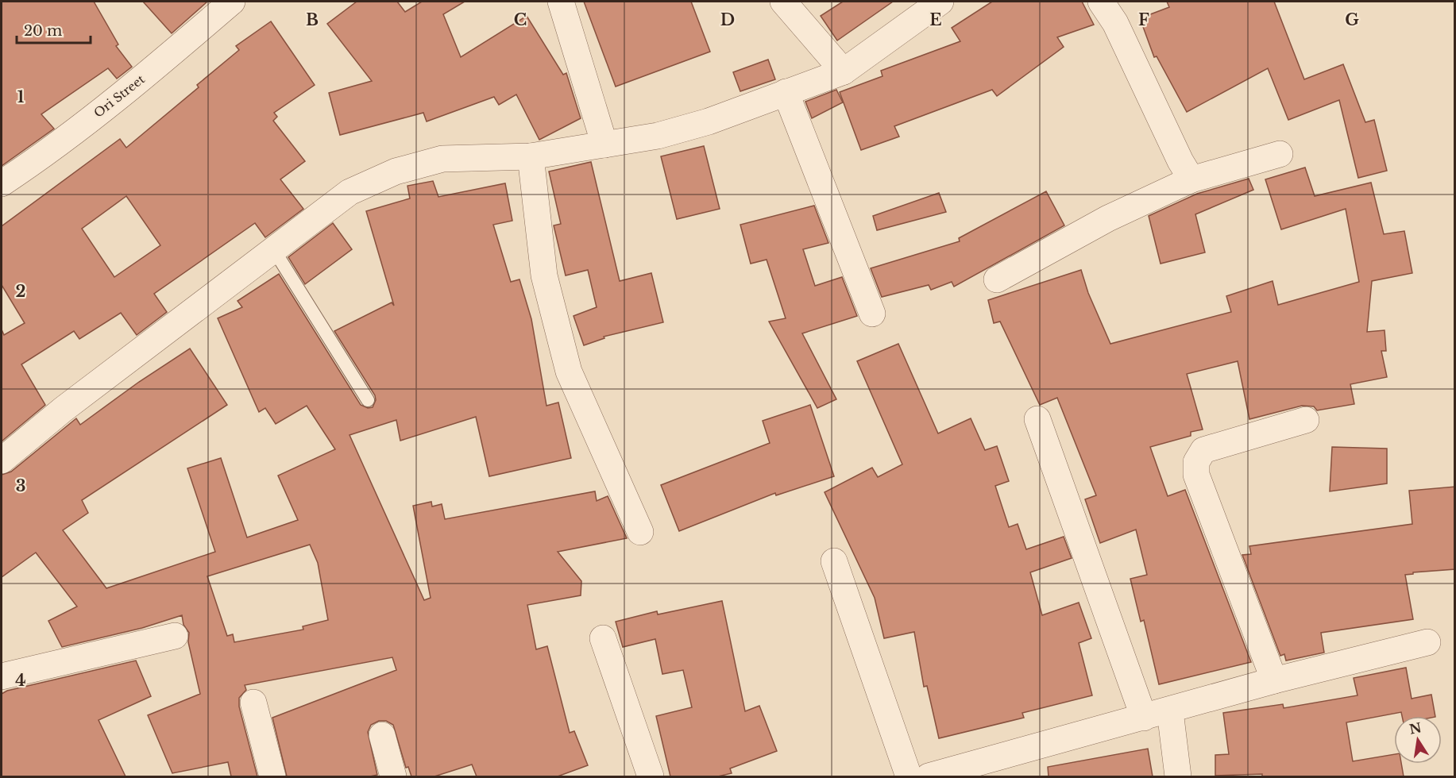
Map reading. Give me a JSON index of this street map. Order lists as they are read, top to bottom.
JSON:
{
  "streets": {
    "street": ["Ori Street"]
  },
  "scale_bar": "20 m",
  "north": "top",
  "grid": {
    "columns": [
      "B",
      "C",
      "D",
      "E",
      "F",
      "G"
    ],
    "rows": [
      "1",
      "2",
      "3",
      "4"
    ]
  }
}
